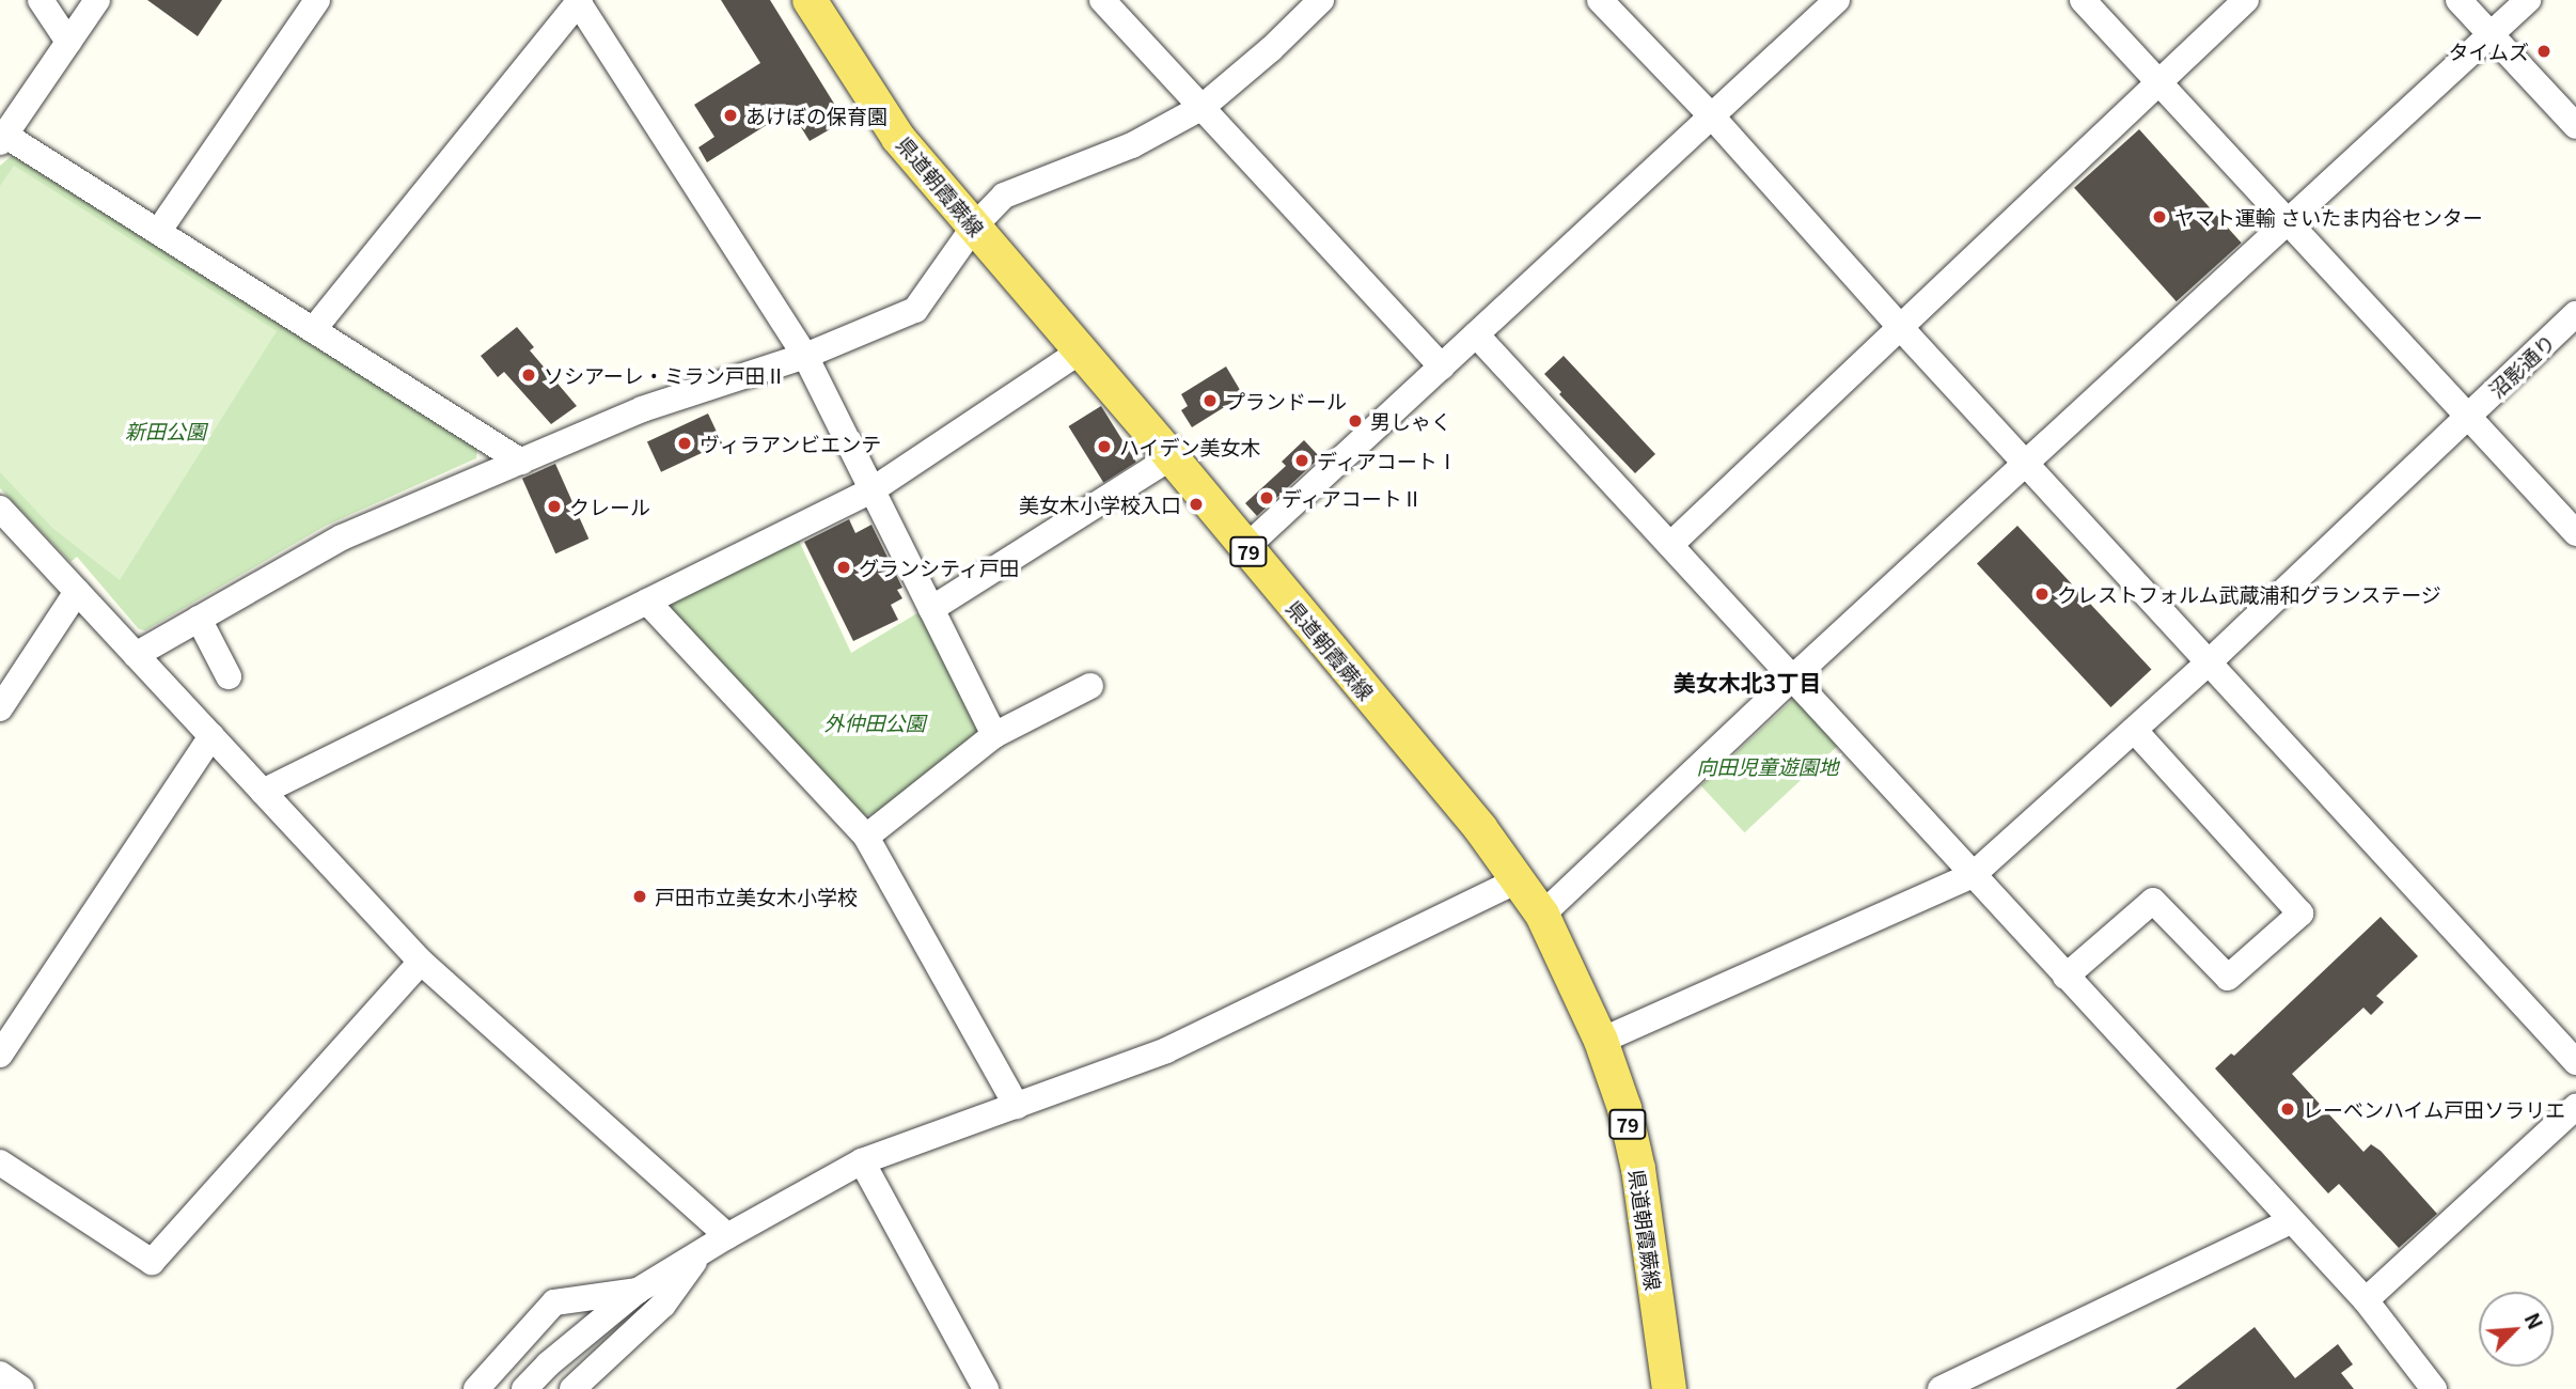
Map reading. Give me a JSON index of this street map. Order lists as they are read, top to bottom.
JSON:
{
  "streets": {
    "main road": ["県道朝霞蕨線", "79"],
    "street": ["沼影通り"]
  },
  "crossings": [
    ["県道朝霞蕨線", "沼影通り"]
  ],
  "districts": ["美女木北3丁目"],
  "parks": ["新田公園", "外仲田公園", "向田児童遊園地"],
  "places": [
    "タイムズ",
    "あけぼの保育園",
    "ヤマト運輸 さいたま内谷センター",
    "ソシアーレ・ミラン戸田Ⅱ",
    "プランドール",
    "男しゃく",
    "ヴィラアンビエンテ",
    "ハイデン美女木",
    "ディアコートⅠ",
    "ディアコートⅡ",
    "美女木小学校入口",
    "クレール",
    "グランシティ戸田",
    "クレストフォルム武蔵浦和グランステージ",
    "戸田市立美女木小学校",
    "レーベンハイム戸田ソラリエ"
  ],
  "north": "top right"
}
